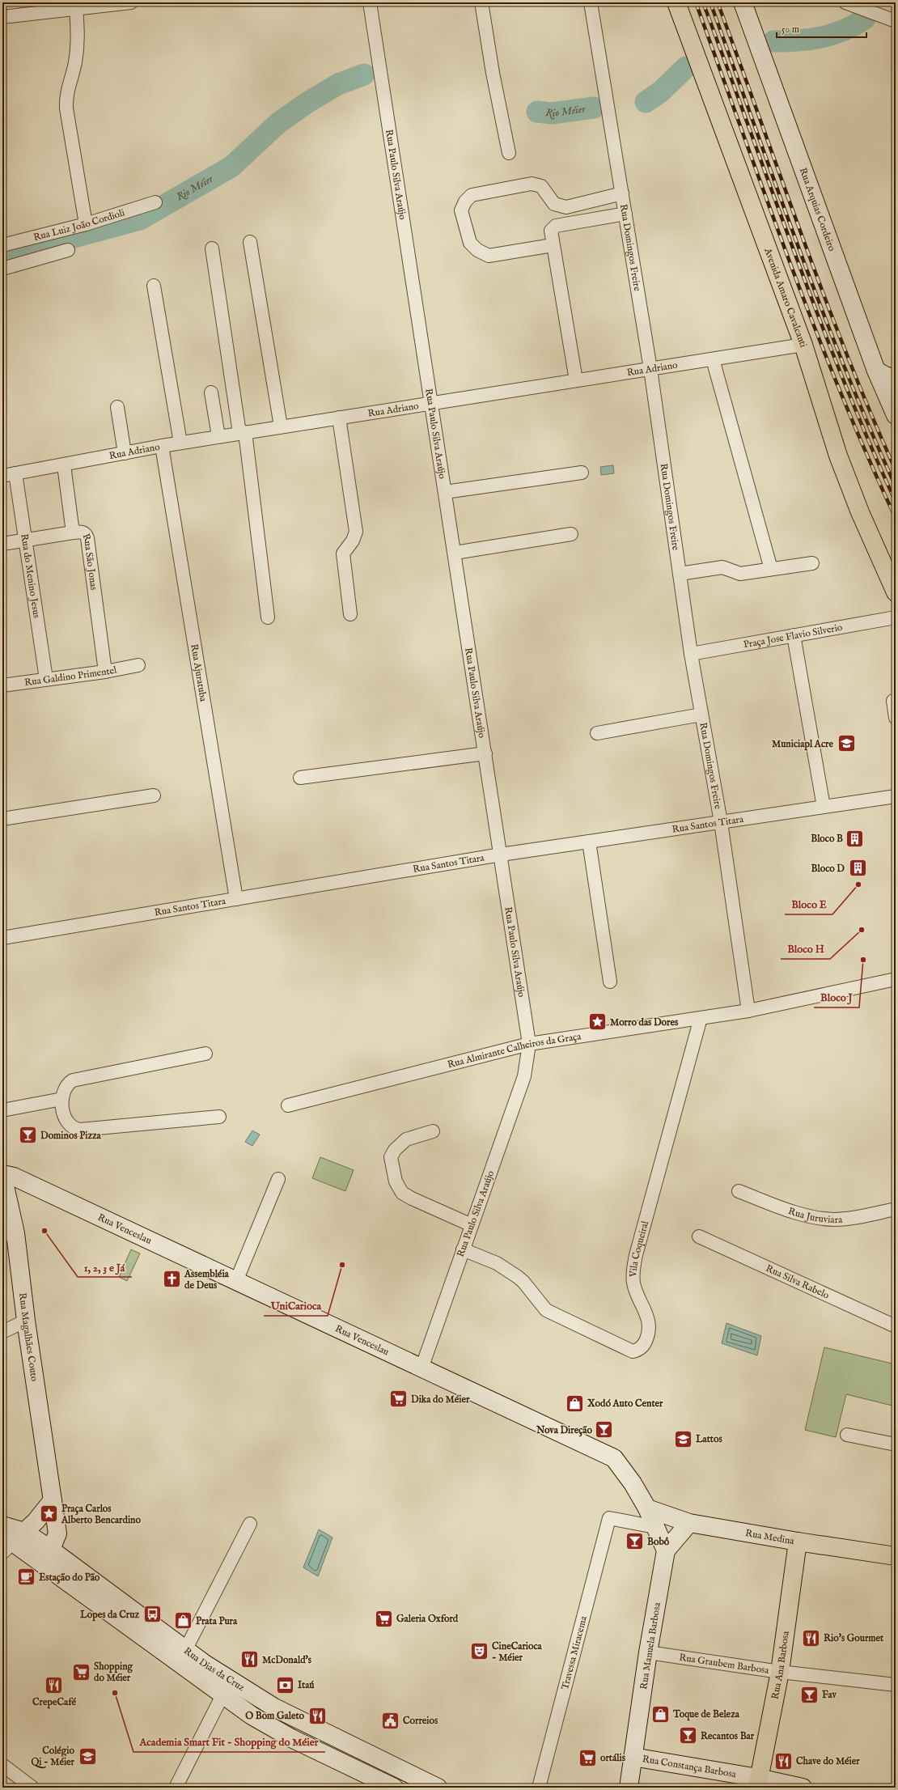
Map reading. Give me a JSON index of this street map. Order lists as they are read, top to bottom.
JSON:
{
  "streets": {
    "main road": ["Avenida Amaro Cavalcanti", "Rua Medina", "Rua Ana Barbosa"],
    "street": [
      "Rua Paulo Silva Araújo",
      "Rua Arquias Cordeiro",
      "Rua Luiz João Cordioli",
      "Rua Domingos Freire",
      "Rua Adriano",
      "Rua São Jonas",
      "Rua do Menino Jesus",
      "Praça Jose Flavio Silverio",
      "Rua Ajuratuba",
      "Rua Galdino Primentel",
      "Rua Santos Titara",
      "Rua Almirante Calheiros da Graça",
      "Rua Juruviara",
      "Rua Venceslau",
      "Vila Coqueiral",
      "Rua Silva Rabelo",
      "Rua Magalhães Couto",
      "Rua Manuela Barbosa",
      "Travessa Miracema",
      "Rua Graubem Barbosa",
      "Rua Dias da Cruz",
      "Rua Constança Barbosa"
    ]
  },
  "crossings": [
    ["Rua Paulo Silva Araújo", "Rua Adriano"],
    ["Rua Paulo Silva Araújo", "Rua Santos Titara"],
    ["Rua Paulo Silva Araújo", "Rua Almirante Calheiros da Graça"],
    ["Rua Paulo Silva Araújo", "Rua Venceslau"],
    ["Rua Paulo Silva Araújo", "Vila Coqueiral"],
    ["Rua Domingos Freire", "Rua Adriano"],
    ["Rua Domingos Freire", "Praça Jose Flavio Silverio"],
    ["Rua Domingos Freire", "Rua Santos Titara"],
    ["Rua Domingos Freire", "Rua Almirante Calheiros da Graça"],
    ["Avenida Amaro Cavalcanti", "Rua Adriano"],
    ["Rua Adriano", "Rua São Jonas"],
    ["Rua Adriano", "Rua do Menino Jesus"],
    ["Rua Adriano", "Rua Ajuratuba"],
    ["Rua São Jonas", "Rua Galdino Primentel"],
    ["Rua do Menino Jesus", "Rua Galdino Primentel"],
    ["Rua Ajuratuba", "Rua Santos Titara"],
    ["Rua Almirante Calheiros da Graça", "Vila Coqueiral"],
    ["Rua Venceslau", "Rua Magalhães Couto"],
    ["Rua Venceslau", "Rua Medina"],
    ["Rua Magalhães Couto", "Rua Dias da Cruz"],
    ["Rua Medina", "Rua Ana Barbosa"],
    ["Rua Manuela Barbosa", "Rua Graubem Barbosa"],
    ["Rua Manuela Barbosa", "Rua Constança Barbosa"],
    ["Rua Graubem Barbosa", "Rua Ana Barbosa"],
    ["Rua Ana Barbosa", "Rua Constança Barbosa"]
  ],
  "water": ["Rio Méier"],
  "places": {
    "school or university": ["Municiapl Acre", "Lattos", "Colégio Qi - Méier"],
    "building": ["Bloco B", "Bloco D"],
    "other": [
      "Bloco E",
      "Bloco H",
      "Bloco J",
      "1, 2, 3 e Já",
      "UniCarioca",
      "Academia Smart Fit - Shopping do Méier"
    ],
    "place": ["Morro das Dores", "Praça Carlos Alberto Bencardino"],
    "bar": [
      "Dominos Pizza",
      "Nova Direção",
      "Bobô",
      "Fav",
      "Recantos Bar"
    ],
    "church": ["Assembléia de Deus"],
    "supermarket": [
      "Dika do Méier",
      "Galeria Oxford",
      "Shopping do Méier",
      "ortális"
    ],
    "shop": ["Xodó Auto Center", "Prata Pura", "Toque de Beleza"],
    "cafe": ["Estação do Pão"],
    "bus stop": ["Lopes da Cruz"],
    "restaurant": [
      "Rio's Gourmet",
      "McDonald's",
      "CrepeCafé",
      "O Bom Galeto",
      "Chave do Méier"
    ],
    "theatre": ["CineCarioca - Méier"],
    "bank": ["Itaú"],
    "public building": ["Correios"]
  },
  "scale_bar": "50 m"
}
